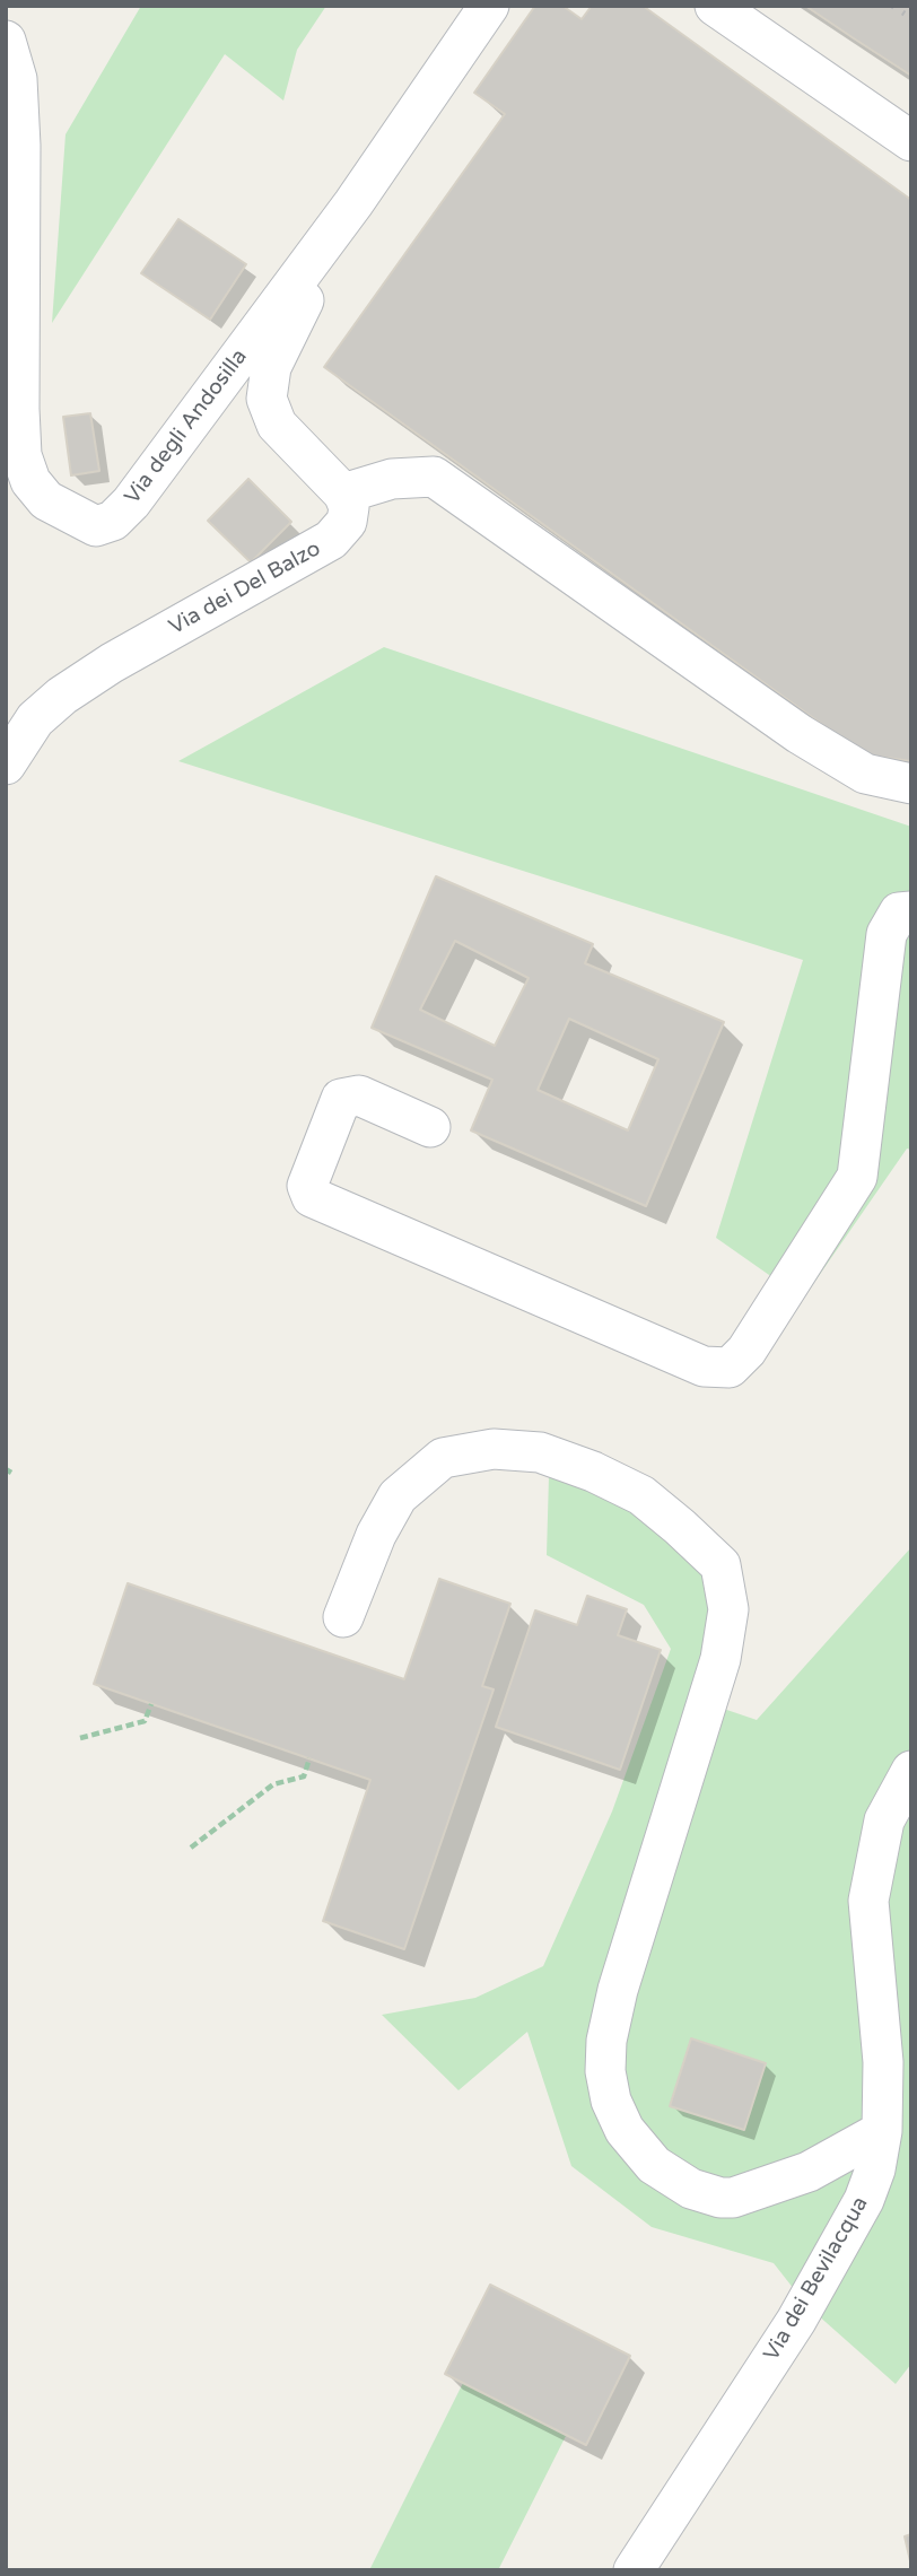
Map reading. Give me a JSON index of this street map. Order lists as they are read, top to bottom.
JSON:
{
  "streets": {
    "street": ["Via degli Andosilla", "Via dei Del Balzo", "Via dei Bevilacqua"]
  }
}
